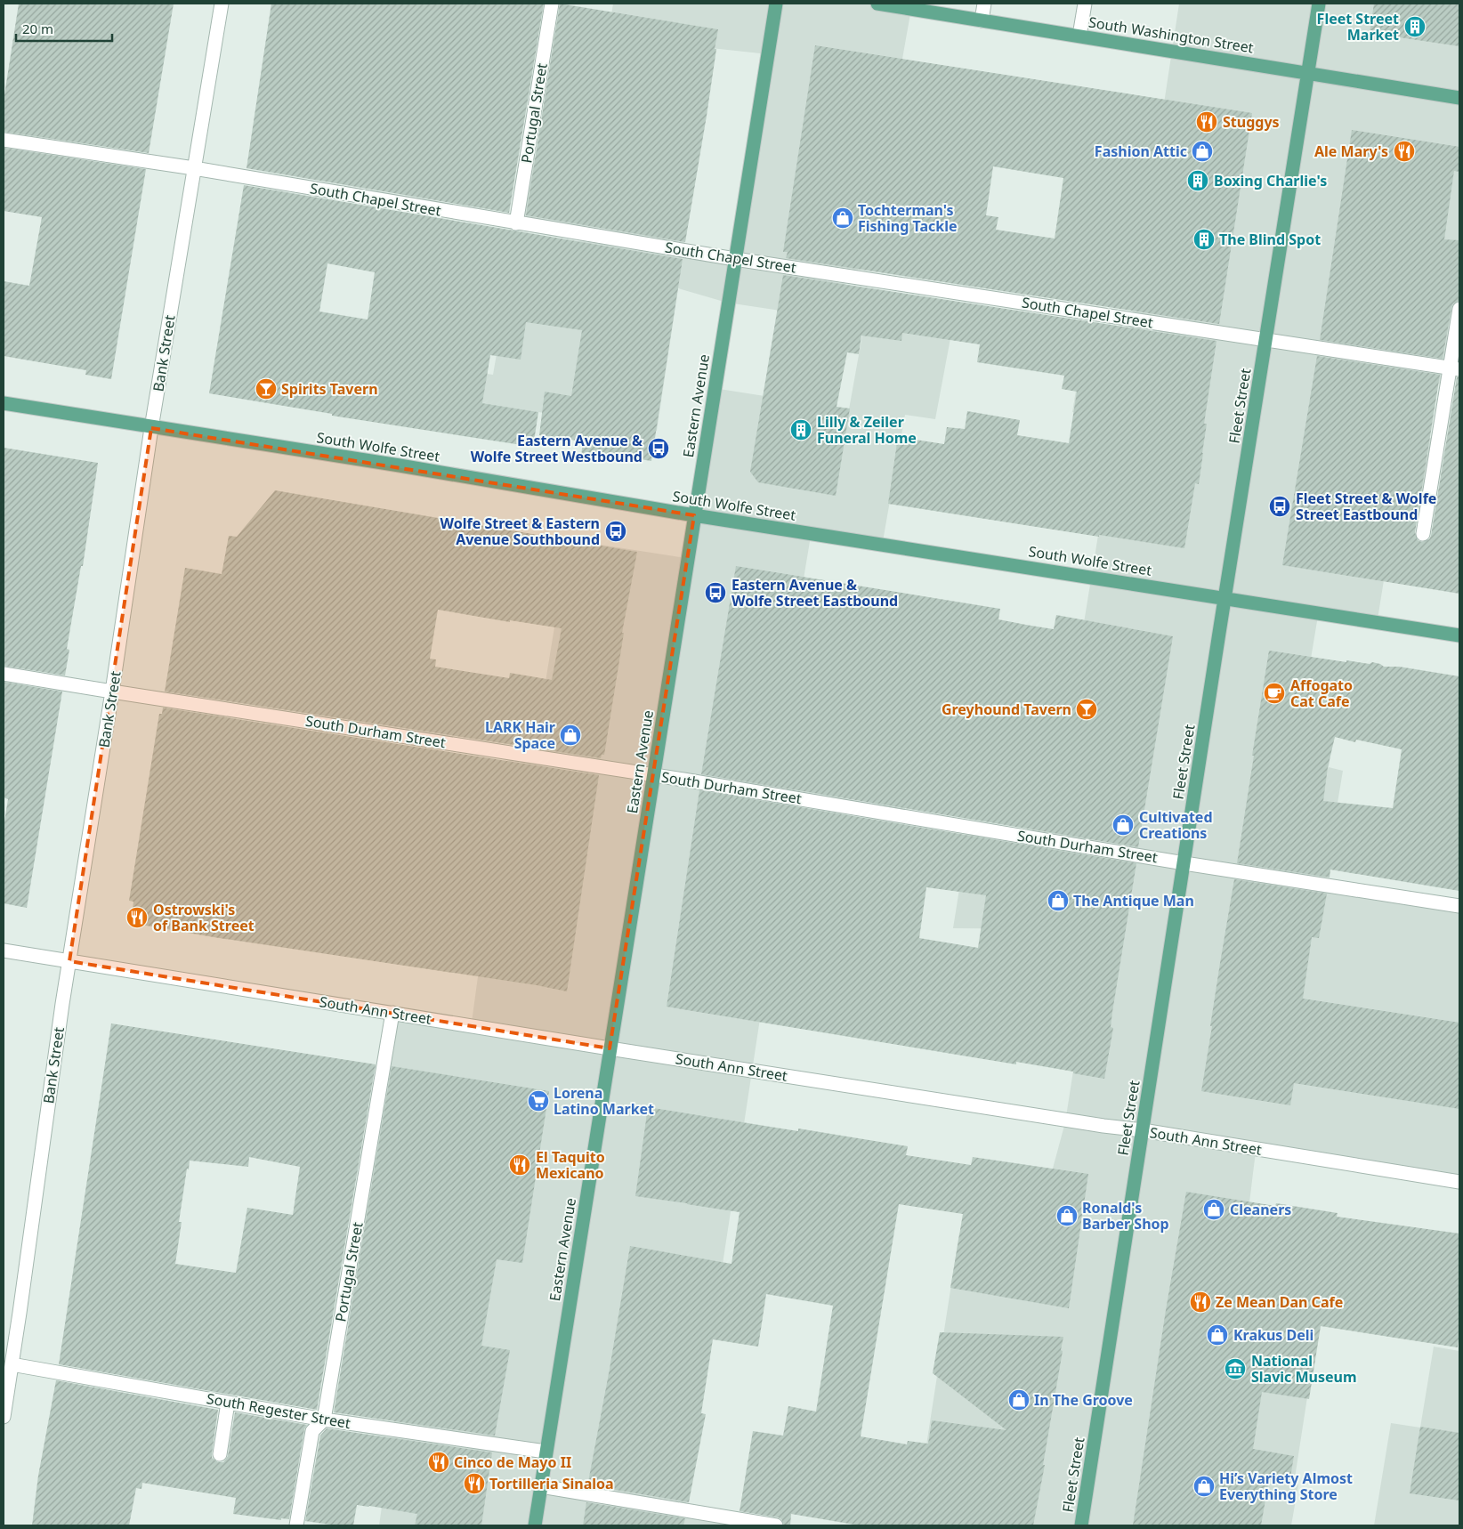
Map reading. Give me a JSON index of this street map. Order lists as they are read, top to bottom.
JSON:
{
  "streets": {
    "main road": [
      "South Washington Street",
      "Eastern Avenue",
      "Fleet Street",
      "South Wolfe Street"
    ],
    "street": [
      "Portugal Street",
      "South Chapel Street",
      "Bank Street",
      "South Durham Street",
      "South Ann Street",
      "South Regester Street"
    ]
  },
  "crossings": [
    ["South Washington Street", "Fleet Street"],
    ["Portugal Street", "South Chapel Street"],
    ["Portugal Street", "South Ann Street"],
    ["Portugal Street", "South Regester Street"],
    ["South Chapel Street", "Bank Street"],
    ["South Chapel Street", "Eastern Avenue"],
    ["South Chapel Street", "Fleet Street"],
    ["Bank Street", "South Wolfe Street"],
    ["Bank Street", "South Durham Street"],
    ["Bank Street", "South Ann Street"],
    ["Bank Street", "South Regester Street"],
    ["Eastern Avenue", "South Wolfe Street"],
    ["Eastern Avenue", "South Durham Street"],
    ["Eastern Avenue", "South Ann Street"],
    ["Eastern Avenue", "South Regester Street"],
    ["Fleet Street", "South Wolfe Street"],
    ["Fleet Street", "South Durham Street"],
    ["Fleet Street", "South Ann Street"]
  ],
  "places": {
    "building": [
      "Fleet Street Market",
      "Boxing Charlie's",
      "The Blind Spot",
      "Lilly & Zeiler Funeral Home"
    ],
    "restaurant": [
      "Stuggys",
      "Ale Mary's",
      "Ostrowski's of Bank Street",
      "El Taquito Mexicano",
      "Ze Mean Dan Cafe",
      "Cinco de Mayo II",
      "Tortilleria Sinaloa"
    ],
    "shop": [
      "Fashion Attic",
      "Tochterman's Fishing Tackle",
      "LARK Hair Space",
      "Cultivated Creations",
      "The Antique Man",
      "Cleaners",
      "Ronald's Barber Shop",
      "Krakus Deli",
      "In The Groove",
      "Hi’s Variety Almost Everything Store"
    ],
    "bar": ["Spirits Tavern", "Greyhound Tavern"],
    "bus stop": [
      "Eastern Avenue & Wolfe Street Westbound",
      "Fleet Street & Wolfe Street Eastbound",
      "Wolfe Street & Eastern Avenue Southbound",
      "Eastern Avenue & Wolfe Street Eastbound"
    ],
    "cafe": ["Affogato Cat Cafe"],
    "supermarket": ["Lorena Latino Market"],
    "museum": ["National Slavic Museum"]
  },
  "scale_bar": "20 m"
}
